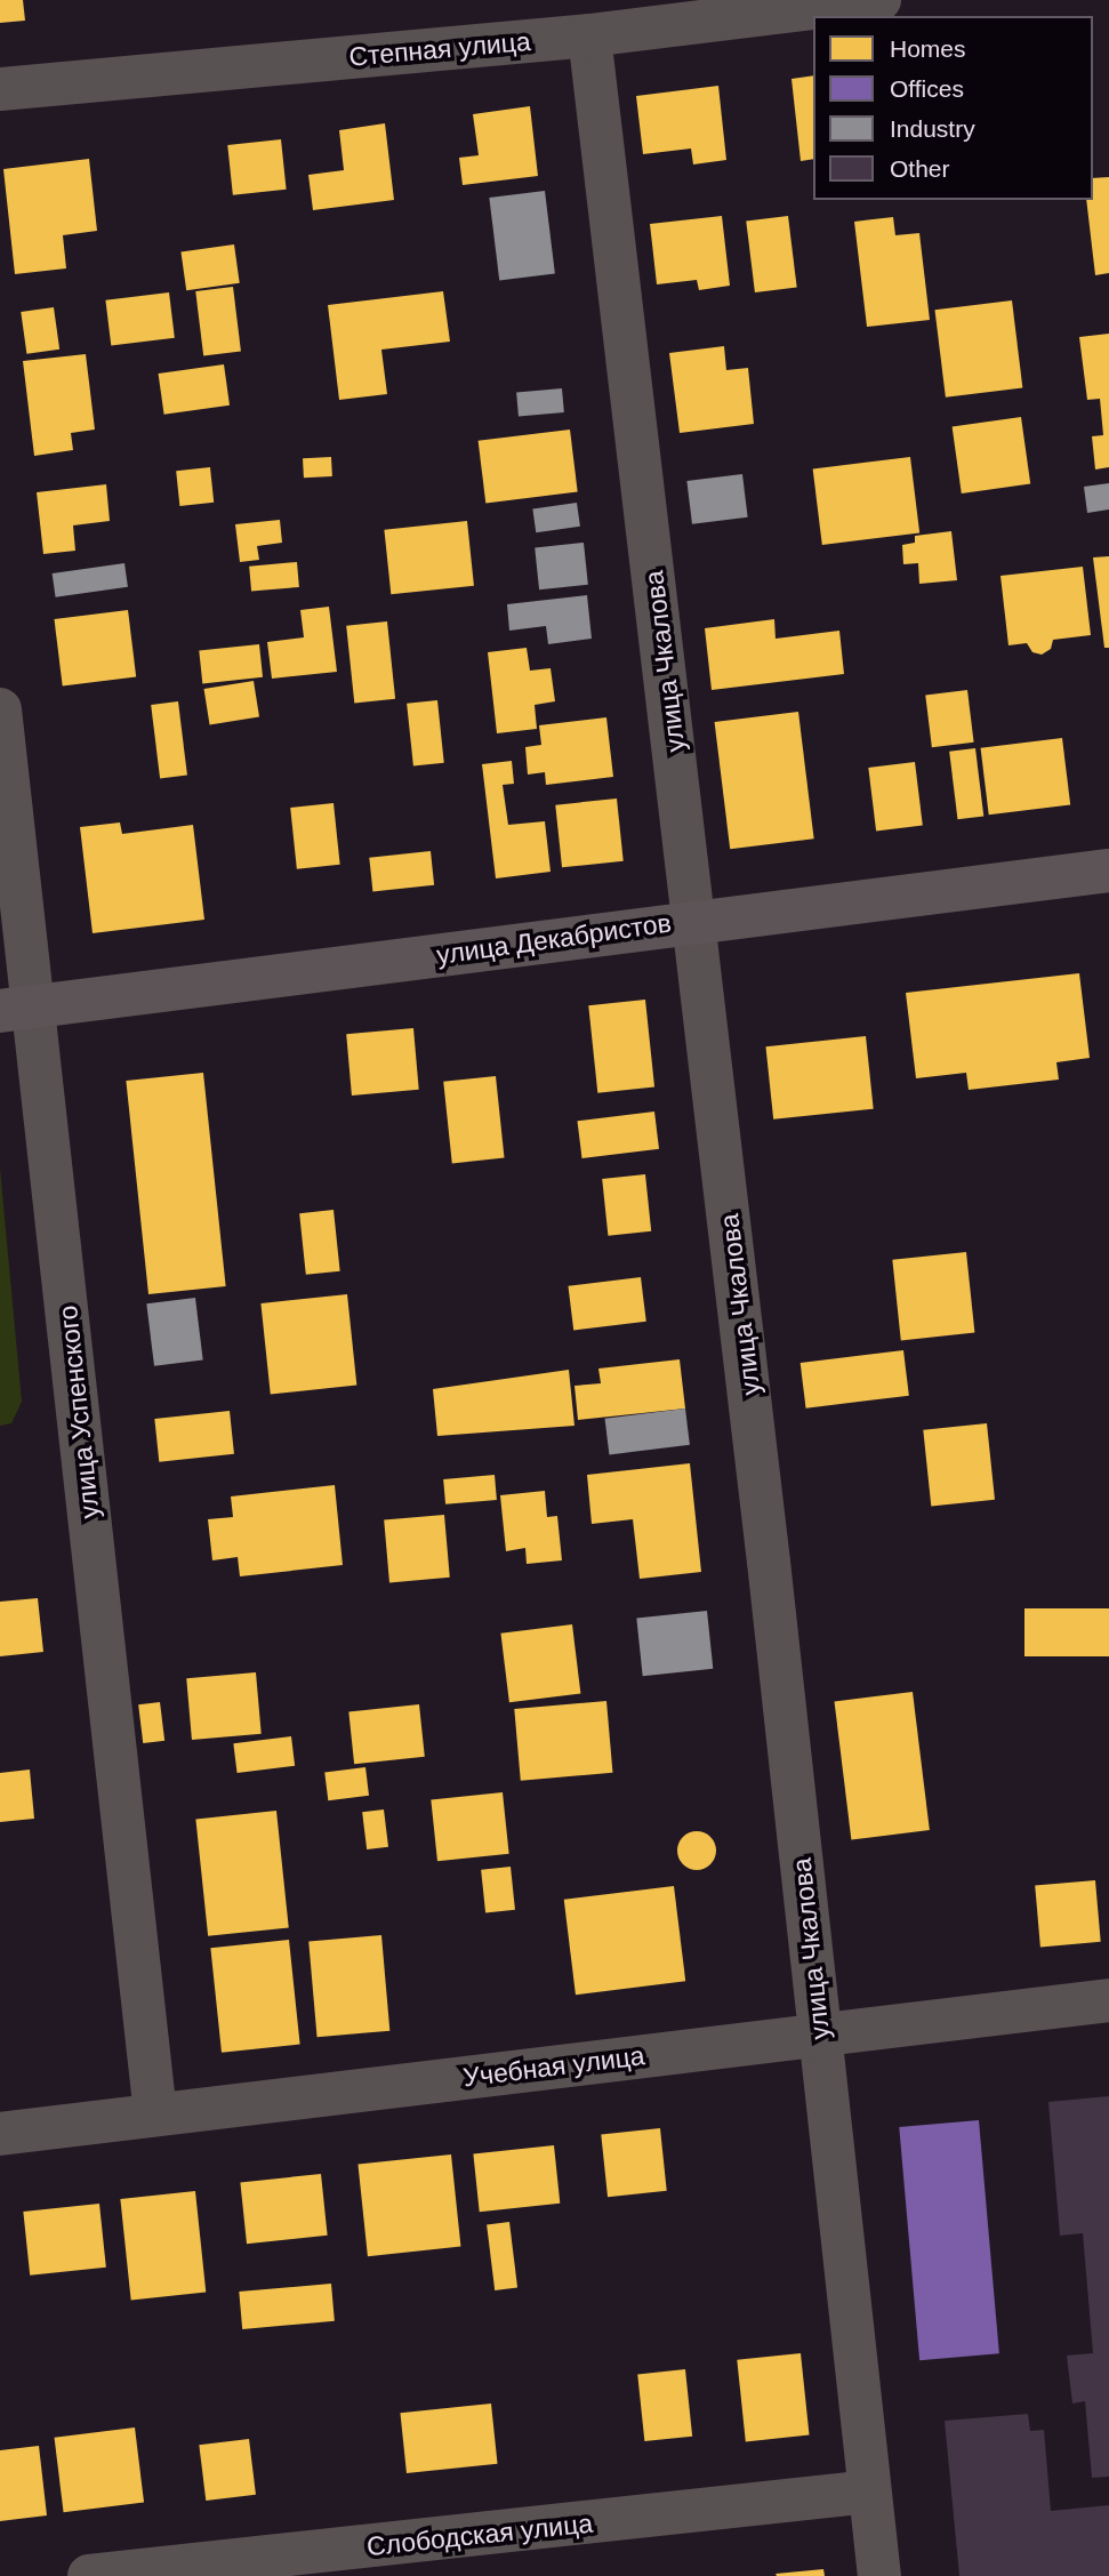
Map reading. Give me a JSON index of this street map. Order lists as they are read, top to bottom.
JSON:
{
  "streets": {
    "street": [
      "Степная улица",
      "улица Чкалова",
      "улица Декабристов",
      "улица Успенского",
      "Учебная улица",
      "Слободская улица"
    ]
  },
  "crossings": [
    ["Степная улица", "улица Чкалова"],
    ["улица Чкалова", "улица Декабристов"],
    ["улица Чкалова", "Учебная улица"],
    ["улица Чкалова", "Слободская улица"],
    ["улица Декабристов", "улица Успенского"],
    ["улица Успенского", "Учебная улица"]
  ],
  "legend": [
    "Homes",
    "Offices",
    "Industry",
    "Other"
  ]
}
